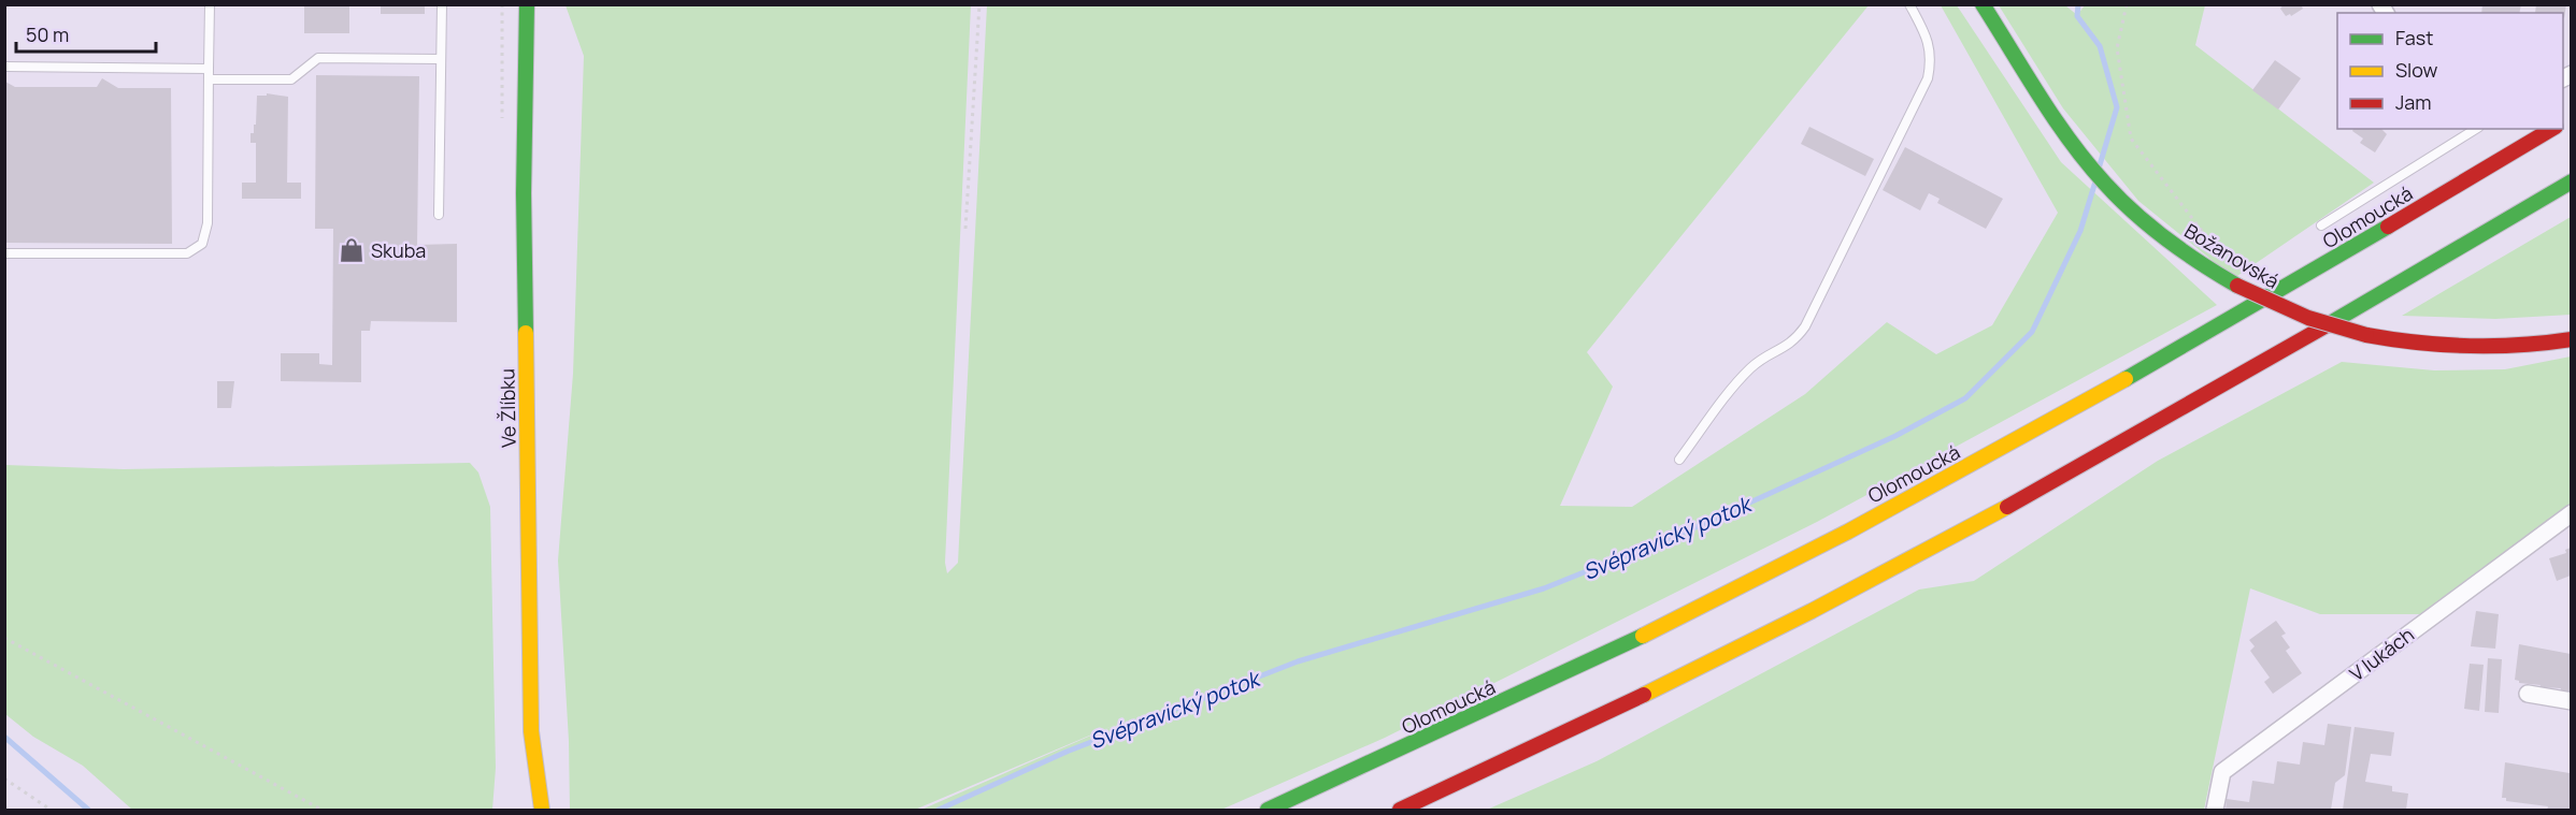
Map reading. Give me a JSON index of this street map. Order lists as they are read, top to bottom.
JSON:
{
  "streets": {
    "main road": ["Olomoucká", "Božanovská", "Ve Žlíbku"],
    "street": ["V lukách"]
  },
  "water": ["Svépravický potok"],
  "places": {
    "shop": ["Skuba"]
  },
  "legend": ["Fast", "Slow", "Jam"],
  "scale_bar": "50 m"
}
